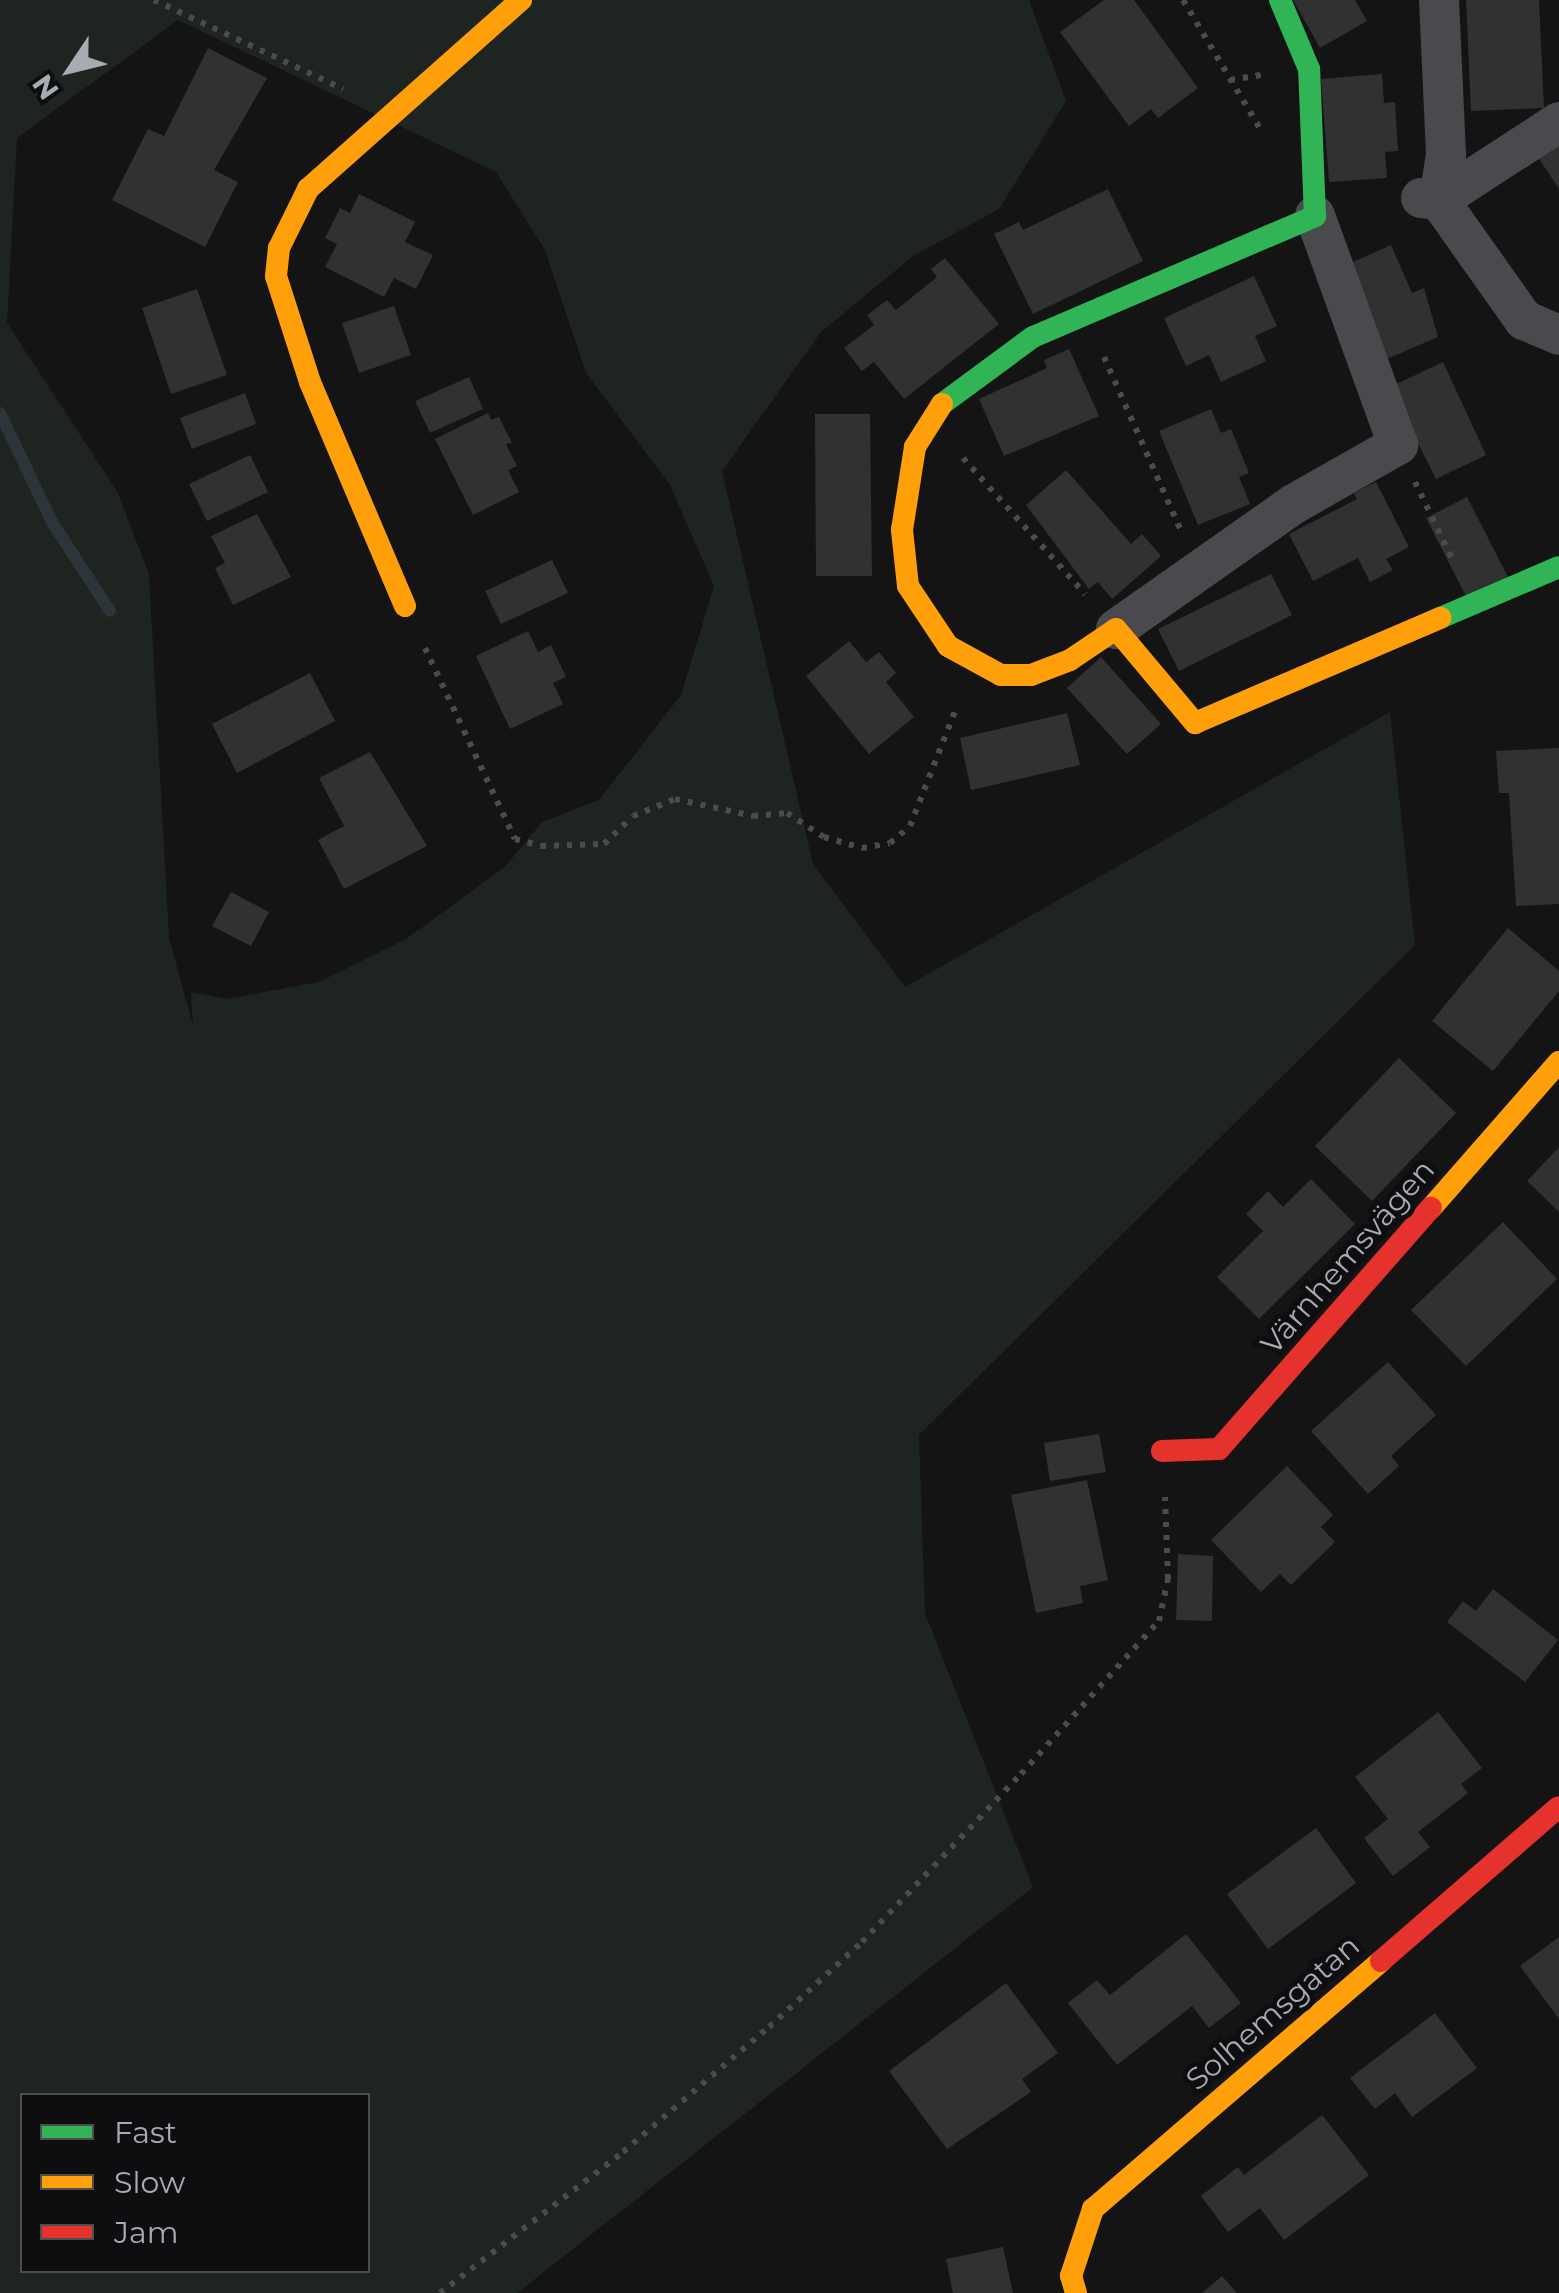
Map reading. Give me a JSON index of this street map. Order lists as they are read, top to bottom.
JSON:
{
  "streets": {
    "street": ["Värnhemsvägen", "Solhemsgatan"]
  },
  "legend": ["Fast", "Slow", "Jam"],
  "north": "bottom left"
}
